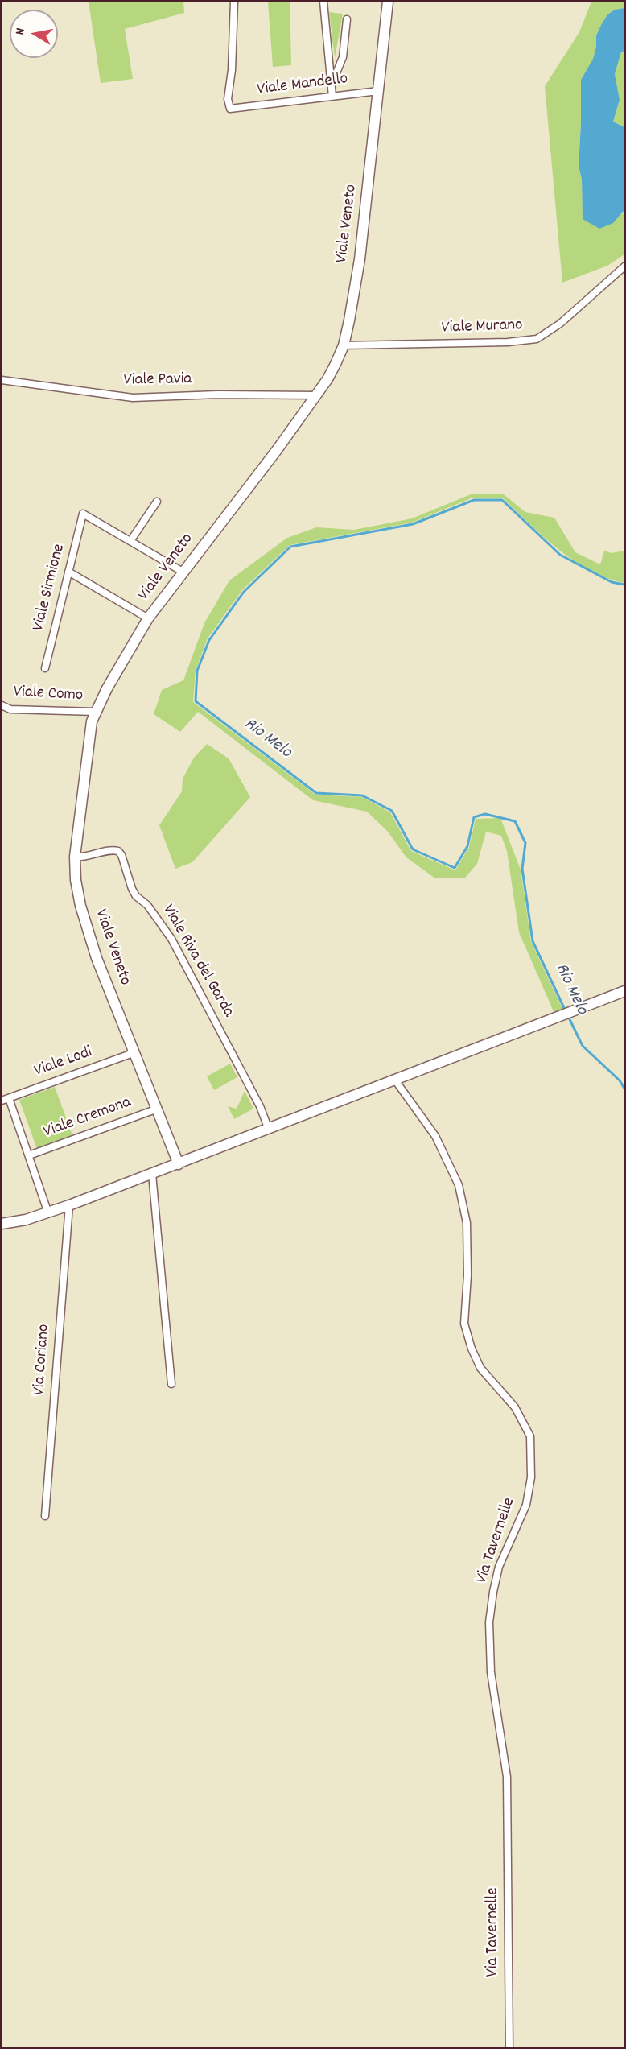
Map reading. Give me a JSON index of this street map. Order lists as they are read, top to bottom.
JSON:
{
  "streets": {
    "main road": ["Viale Veneto"],
    "street": [
      "Viale Mandello",
      "Viale Murano",
      "Viale Pavia",
      "Viale Sirmione",
      "Viale Como",
      "Viale Riva del Garda",
      "Viale Lodi",
      "Viale Cremona",
      "Via Coriano",
      "Via Tavernelle"
    ]
  },
  "crossings": [
    ["Viale Mandello", "Viale Veneto"],
    ["Viale Veneto", "Viale Murano"],
    ["Viale Veneto", "Viale Pavia"],
    ["Viale Veneto", "Viale Como"],
    ["Viale Veneto", "Viale Riva del Garda"],
    ["Viale Veneto", "Viale Lodi"],
    ["Viale Veneto", "Viale Cremona"]
  ],
  "water": ["Rio Melo"],
  "north": "left"
}
